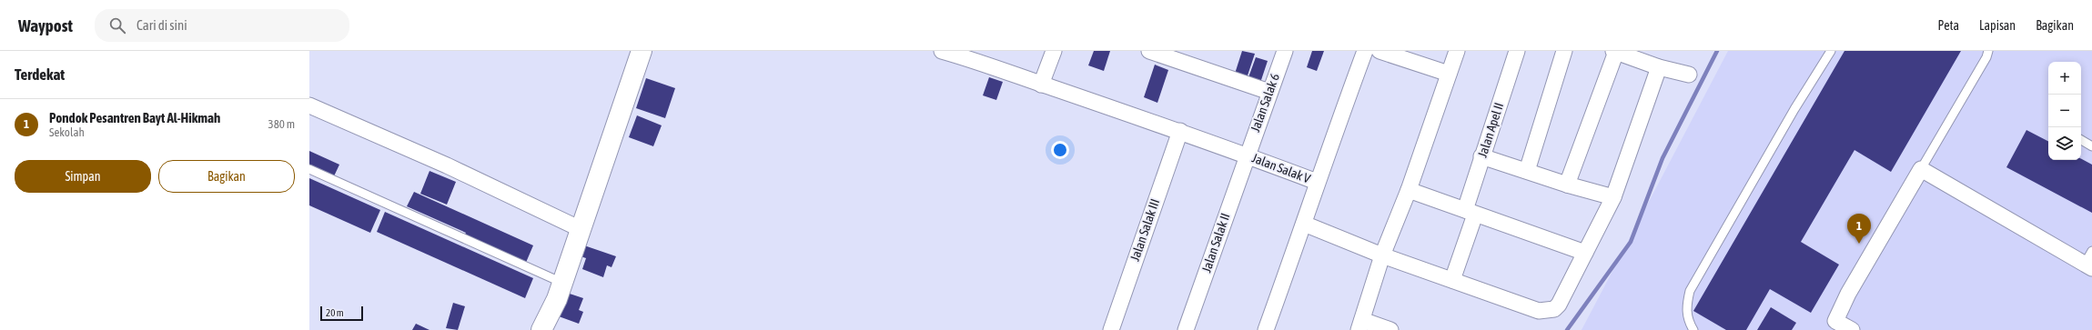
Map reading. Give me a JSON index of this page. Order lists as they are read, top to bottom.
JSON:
{
  "streets": {
    "street": [
      "Jalan Salak 6",
      "Jalan Apel II",
      "Jalan Salak V",
      "Jalan Salak III",
      "Jalan Salak II"
    ]
  },
  "crossings": [
    ["Jalan Salak 6", "Jalan Salak V"],
    ["Jalan Salak 6", "Jalan Salak II"],
    ["Jalan Salak V", "Jalan Salak III"],
    ["Jalan Salak V", "Jalan Salak II"]
  ],
  "scale_bar": "20 m",
  "page": {
    "header": "Waypost",
    "search": "Cari di sini",
    "nav": ["Peta", "Lapisan", "Bagikan"],
    "heading": "Terdekat",
    "map_buttons": ["+", "−"],
    "list": [
      {
        "mark": "1",
        "name": "Pondok Pesantren Bayt Al-Hikmah",
        "note": "Sekolah",
        "value": "380 m"
      }
    ],
    "buttons": ["Simpan", "Bagikan"],
    "pins": "1",
    "scale": "20 m"
  }
}
